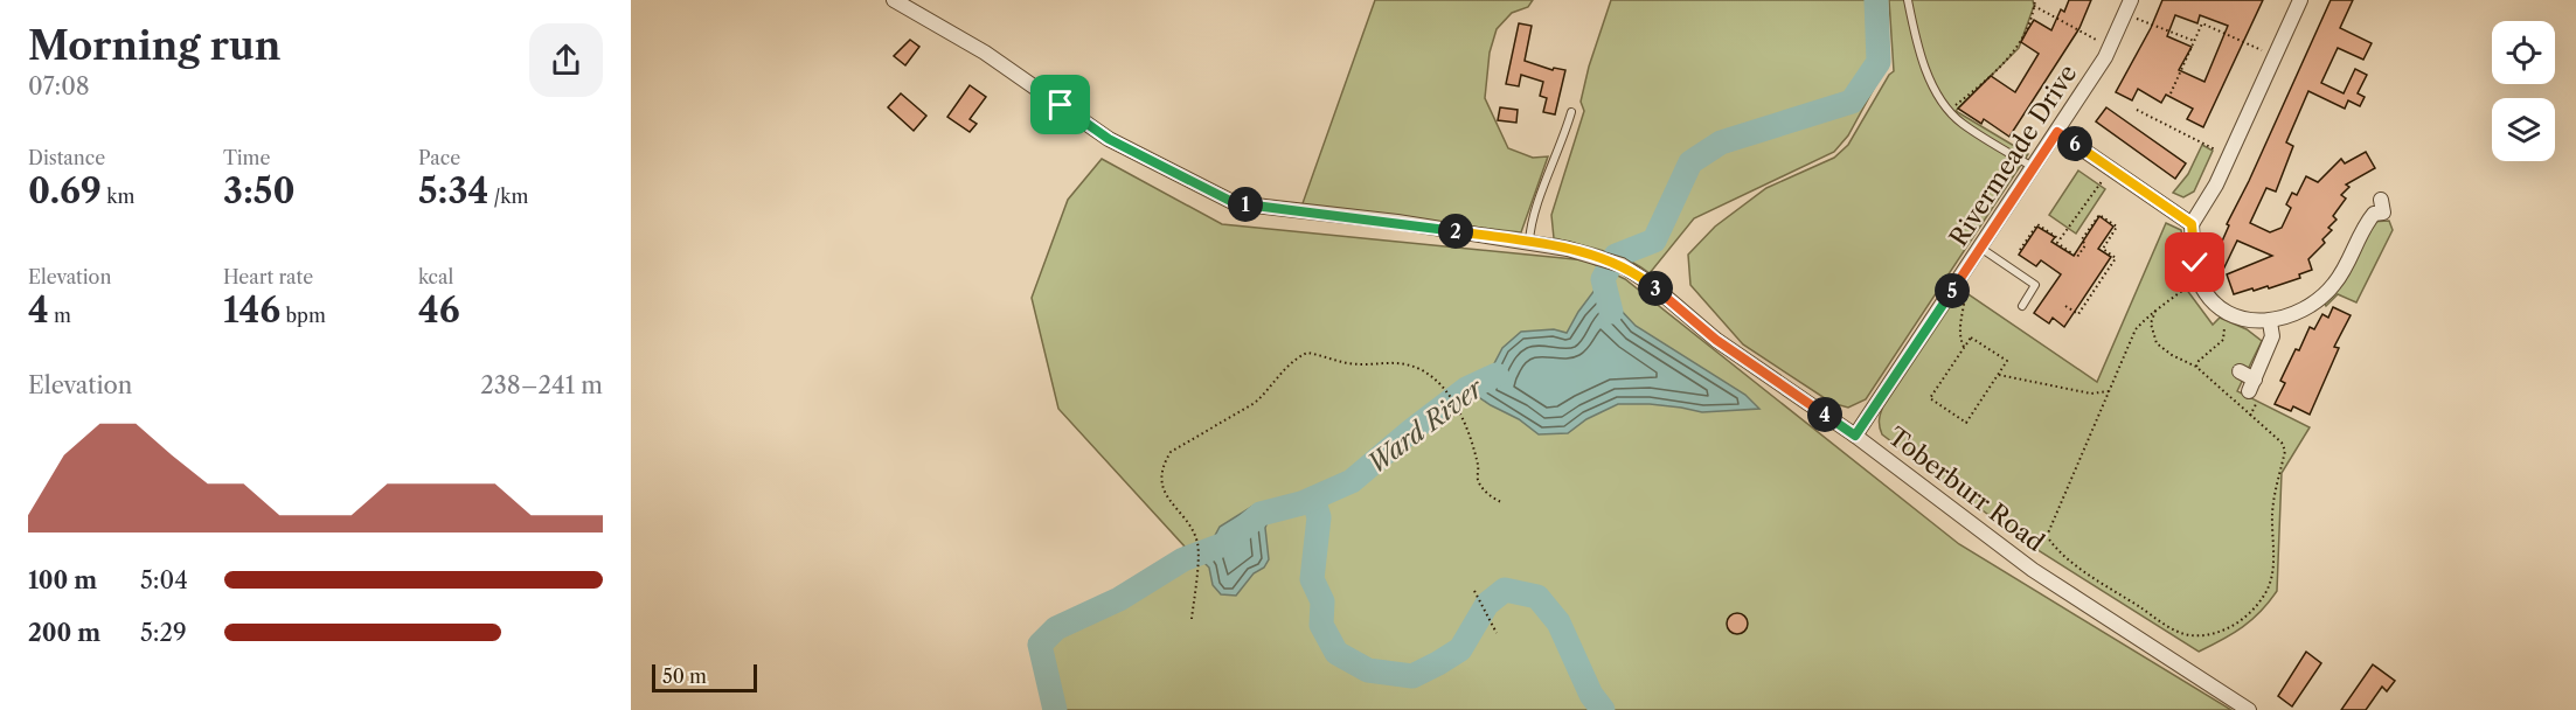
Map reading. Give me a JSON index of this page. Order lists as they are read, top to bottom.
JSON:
{
  "streets": {
    "street": ["Rivermeade Drive", "Toberburr Road"]
  },
  "crossings": [
    ["Rivermeade Drive", "Toberburr Road"]
  ],
  "water": ["Ward River"],
  "scale_bar": "50 m",
  "page": {
    "heading": ["Morning run", "07:08"],
    "stats": [
      ["Distance", "0.69 km"],
      ["Time", "3:50"],
      ["Pace", "5:34 /km"],
      ["Elevation", "4 m"],
      ["Heart rate", "146 bpm"],
      ["kcal", "46"]
    ],
    "pins": [
      "6",
      "1",
      "2",
      "3",
      "5",
      "4"
    ],
    "chart": ["Elevation", "238–241 m"],
    "list": [
      {
        "name": "100 m",
        "note": "5:04"
      },
      {
        "name": "200 m",
        "note": "5:29"
      }
    ],
    "scale": "50 m"
  }
}
